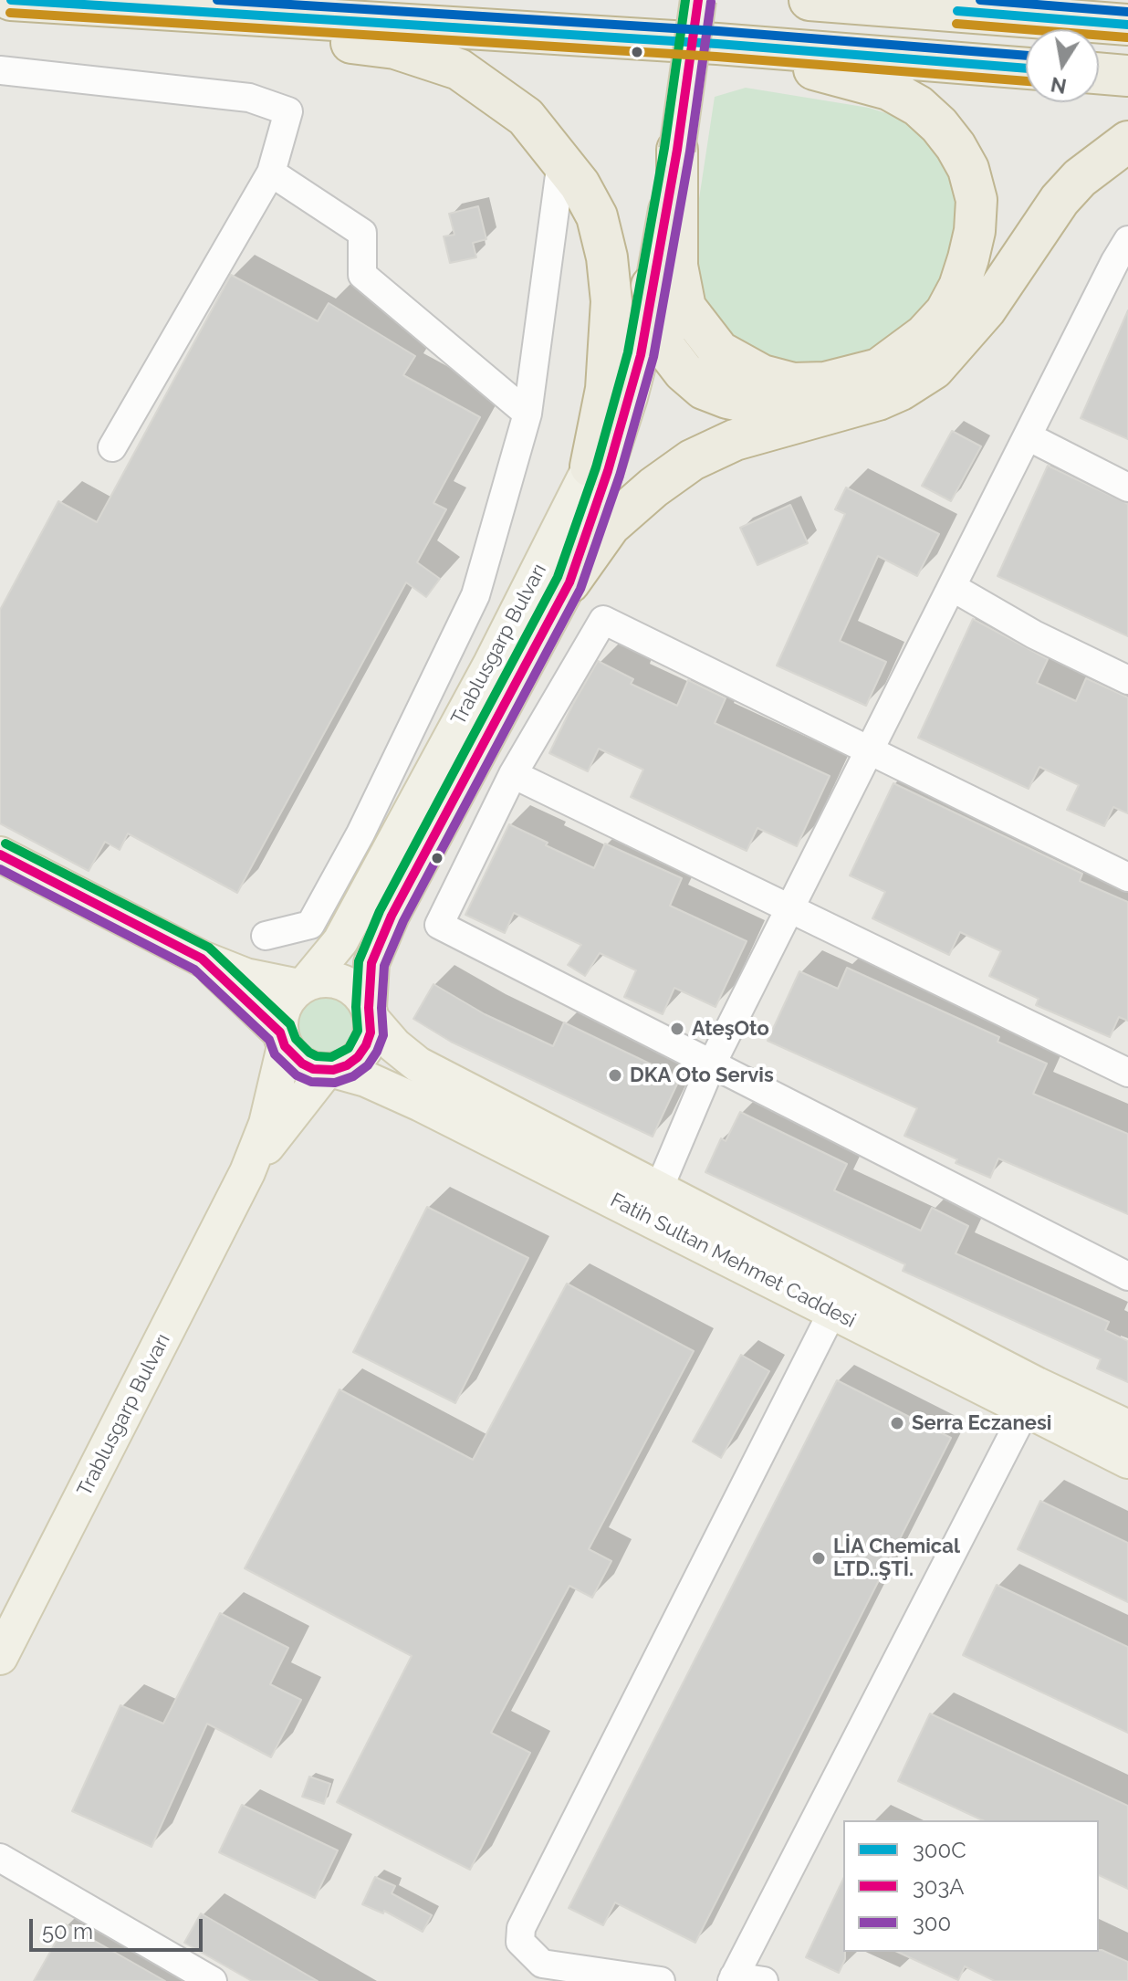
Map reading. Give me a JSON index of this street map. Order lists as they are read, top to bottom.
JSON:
{
  "streets": {
    "main road": ["Trablusgarp Bulvarı", "Fatih Sultan Mehmet Caddesi"]
  },
  "crossings": [
    ["Trablusgarp Bulvarı", "Fatih Sultan Mehmet Caddesi"]
  ],
  "places": [
    "AteşOto",
    "DKA Oto Servis",
    "Serra Eczanesi",
    "LİA Chemical LTD..ŞTİ."
  ],
  "lines": ["transit line 300C", "transit line 303A", "transit line 300"],
  "legend": ["300C", "303A", "300"],
  "scale_bar": "50 m",
  "north": "bottom"
}
